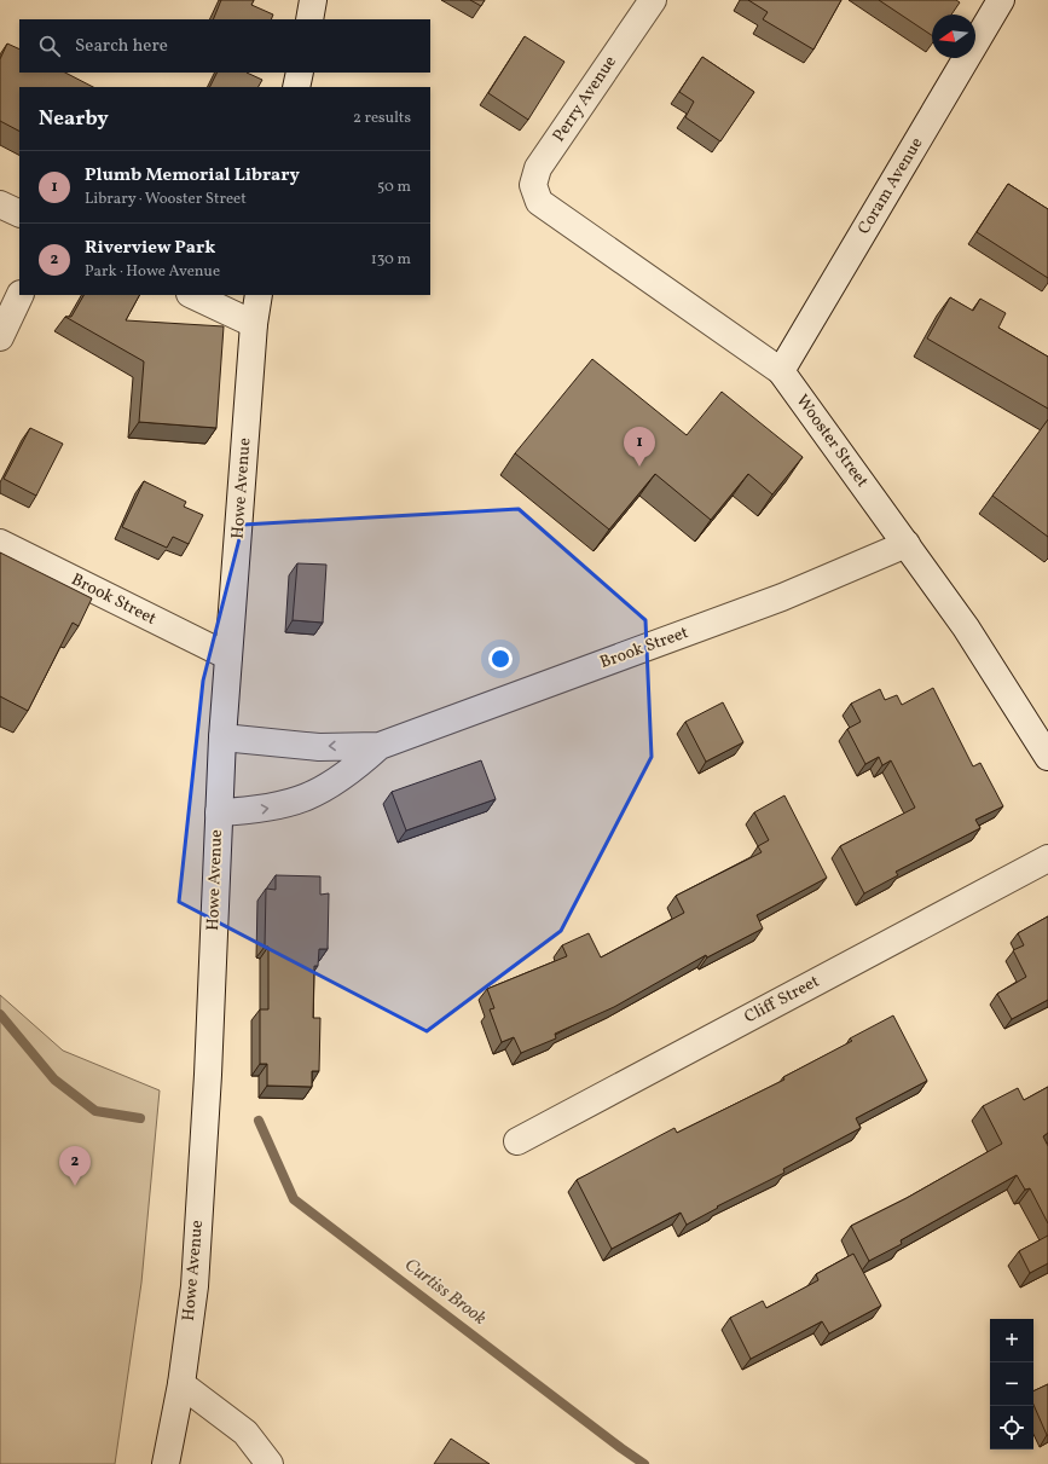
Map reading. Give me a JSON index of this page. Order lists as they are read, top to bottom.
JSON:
{
  "streets": {
    "street": [
      "Perry Avenue",
      "Coram Avenue",
      "Wooster Street",
      "Howe Avenue",
      "Brook Street",
      "Cliff Street"
    ]
  },
  "crossings": [
    ["Perry Avenue", "Wooster Street"],
    ["Coram Avenue", "Wooster Street"],
    ["Wooster Street", "Brook Street"],
    ["Howe Avenue", "Brook Street"]
  ],
  "water": ["Curtiss Brook"],
  "north": "left",
  "page": {
    "search": "Search here",
    "heading": ["Nearby", "2 results"],
    "list": [
      {
        "mark": "1",
        "name": "Plumb Memorial Library",
        "note": "Library · Wooster Street",
        "value": "50 m"
      },
      {
        "mark": "2",
        "name": "Riverview Park",
        "note": "Park · Howe Avenue",
        "value": "130 m"
      }
    ],
    "pins": ["1", "2"],
    "map_buttons": ["+", "−"]
  }
}
